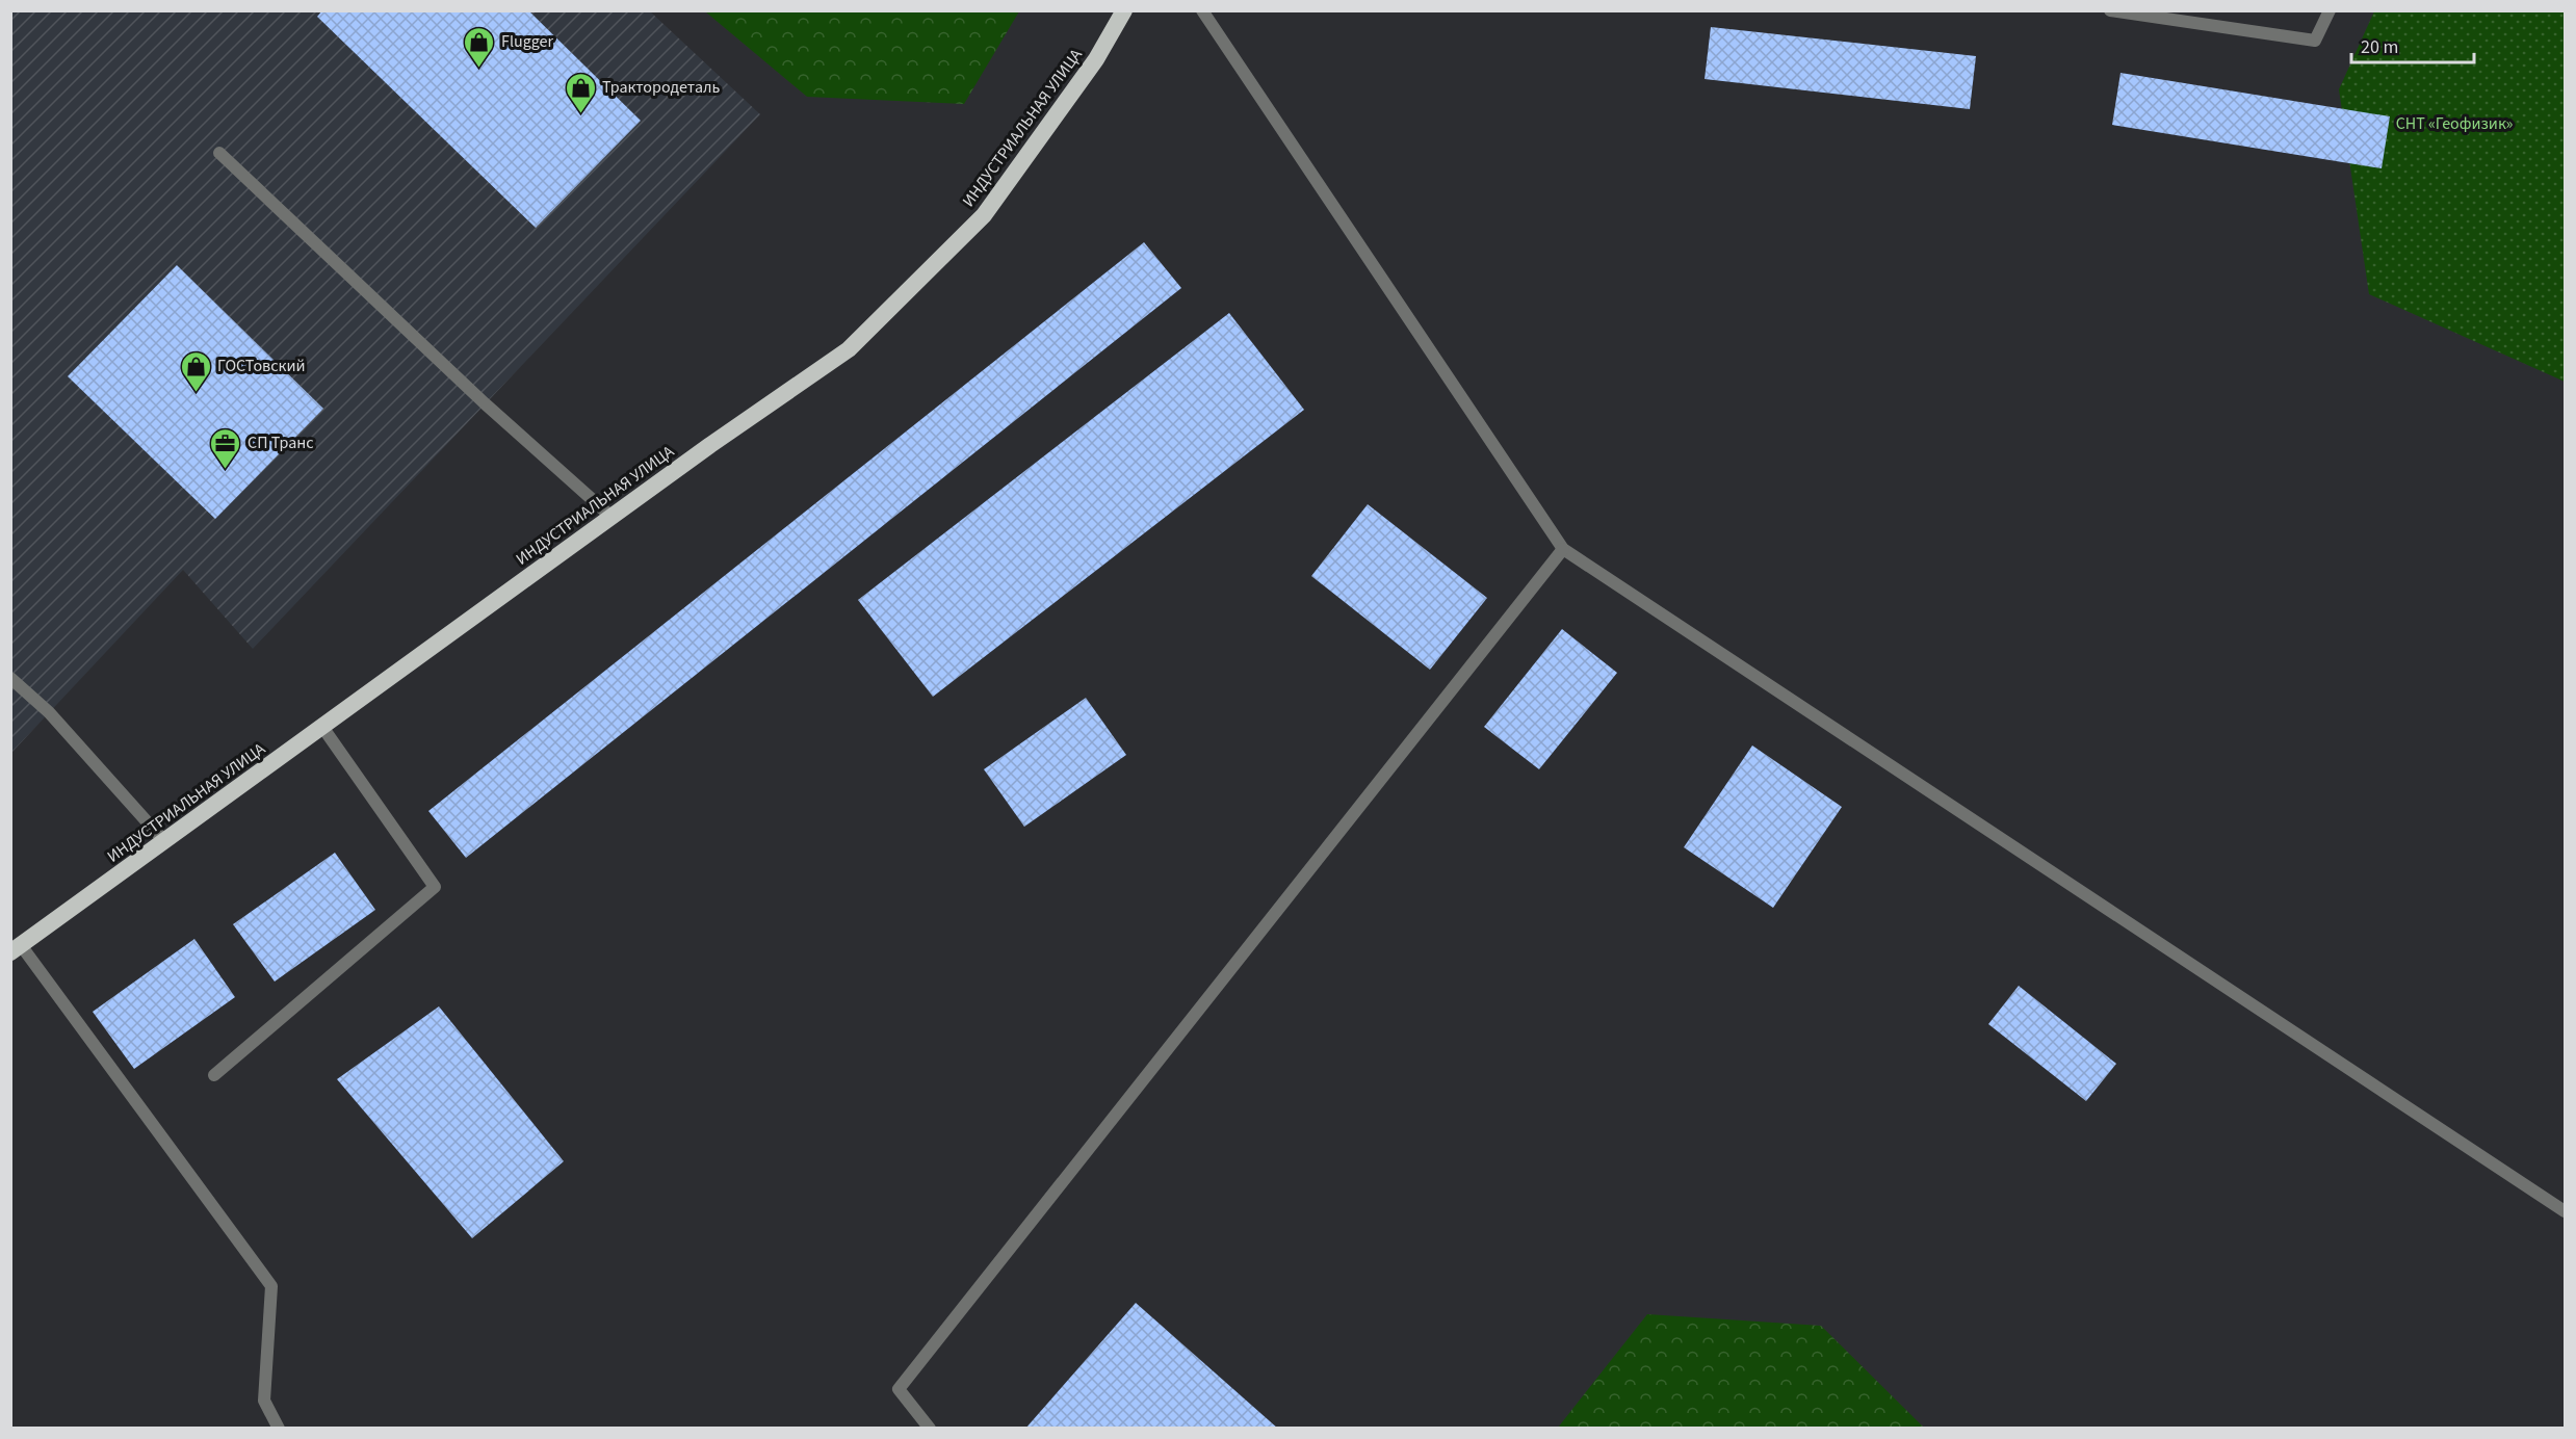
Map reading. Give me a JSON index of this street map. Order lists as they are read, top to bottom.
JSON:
{
  "streets": {
    "highway": ["ИНДУСТРИАЛЬНАЯ УЛИЦА"]
  },
  "parks": ["СНТ «Геофизик»"],
  "places": {
    "shop": ["Flugger", "Трактородеталь", "ГОСТовский"],
    "office": ["СП Транс"]
  },
  "scale_bar": "20 m"
}
